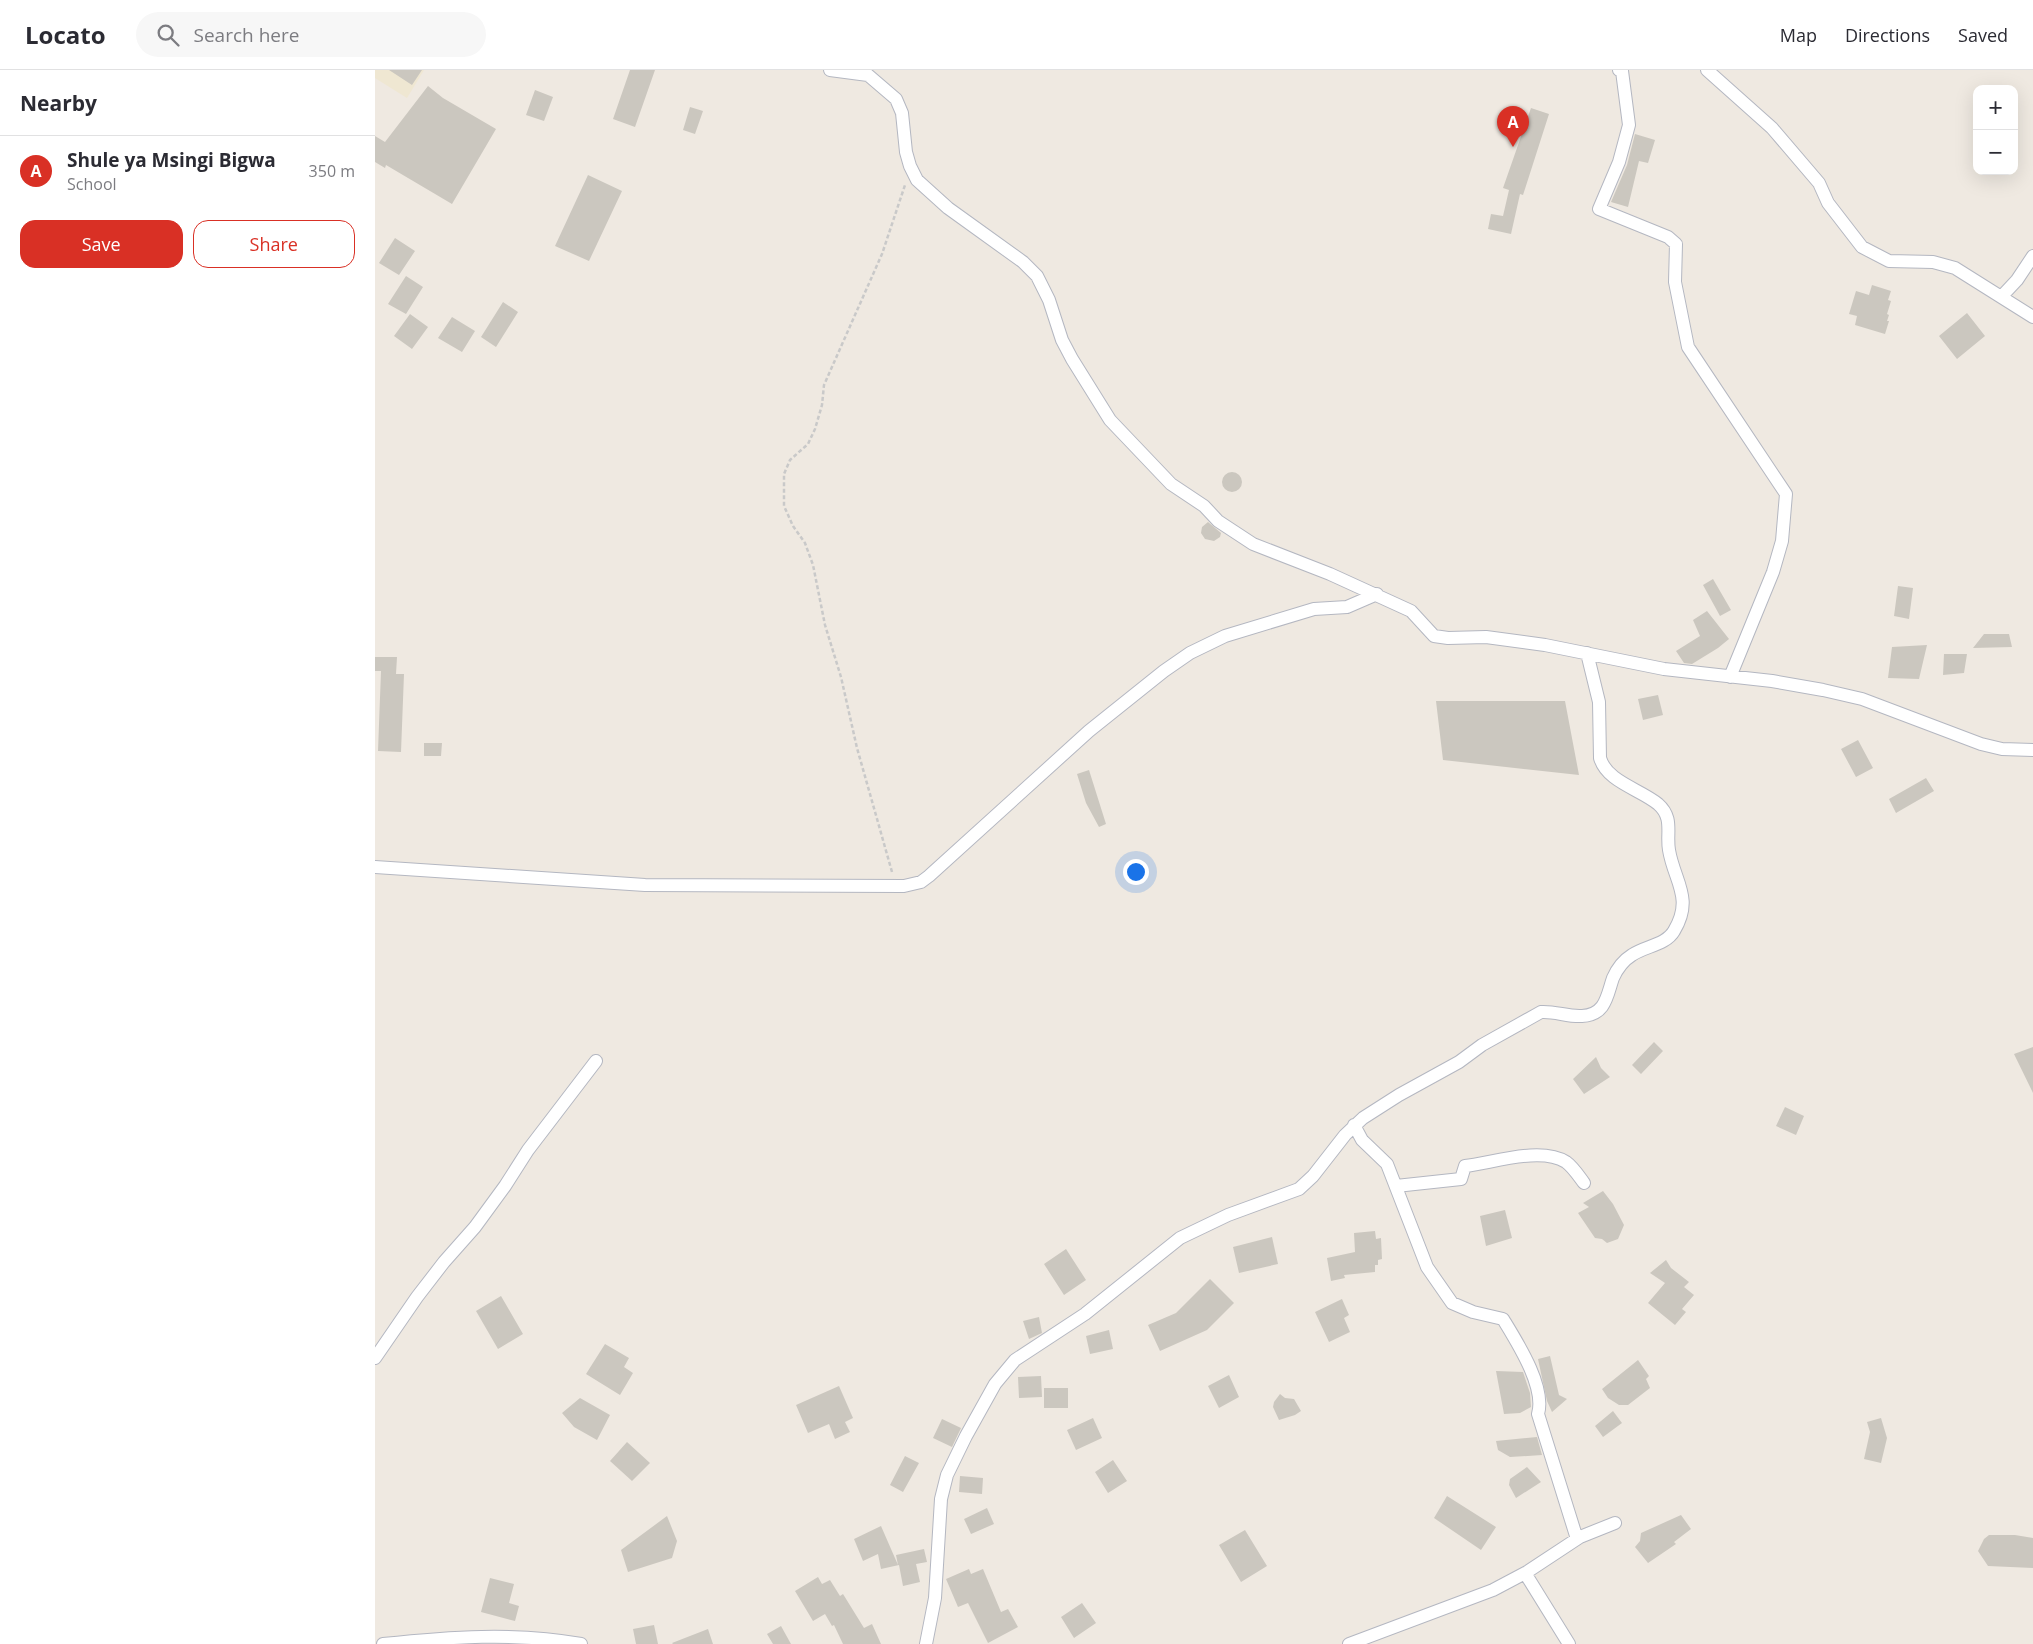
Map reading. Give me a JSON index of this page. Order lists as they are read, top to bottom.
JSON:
{
  "page": {
    "header": "Locato",
    "search": "Search here",
    "nav": ["Map", "Directions", "Saved"],
    "heading": "Nearby",
    "map_buttons": ["+", "−"],
    "pins": "A",
    "list": [
      {
        "mark": "A",
        "name": "Shule ya Msingi Bigwa",
        "note": "School",
        "value": "350 m"
      }
    ],
    "buttons": ["Save", "Share"]
  }
}
